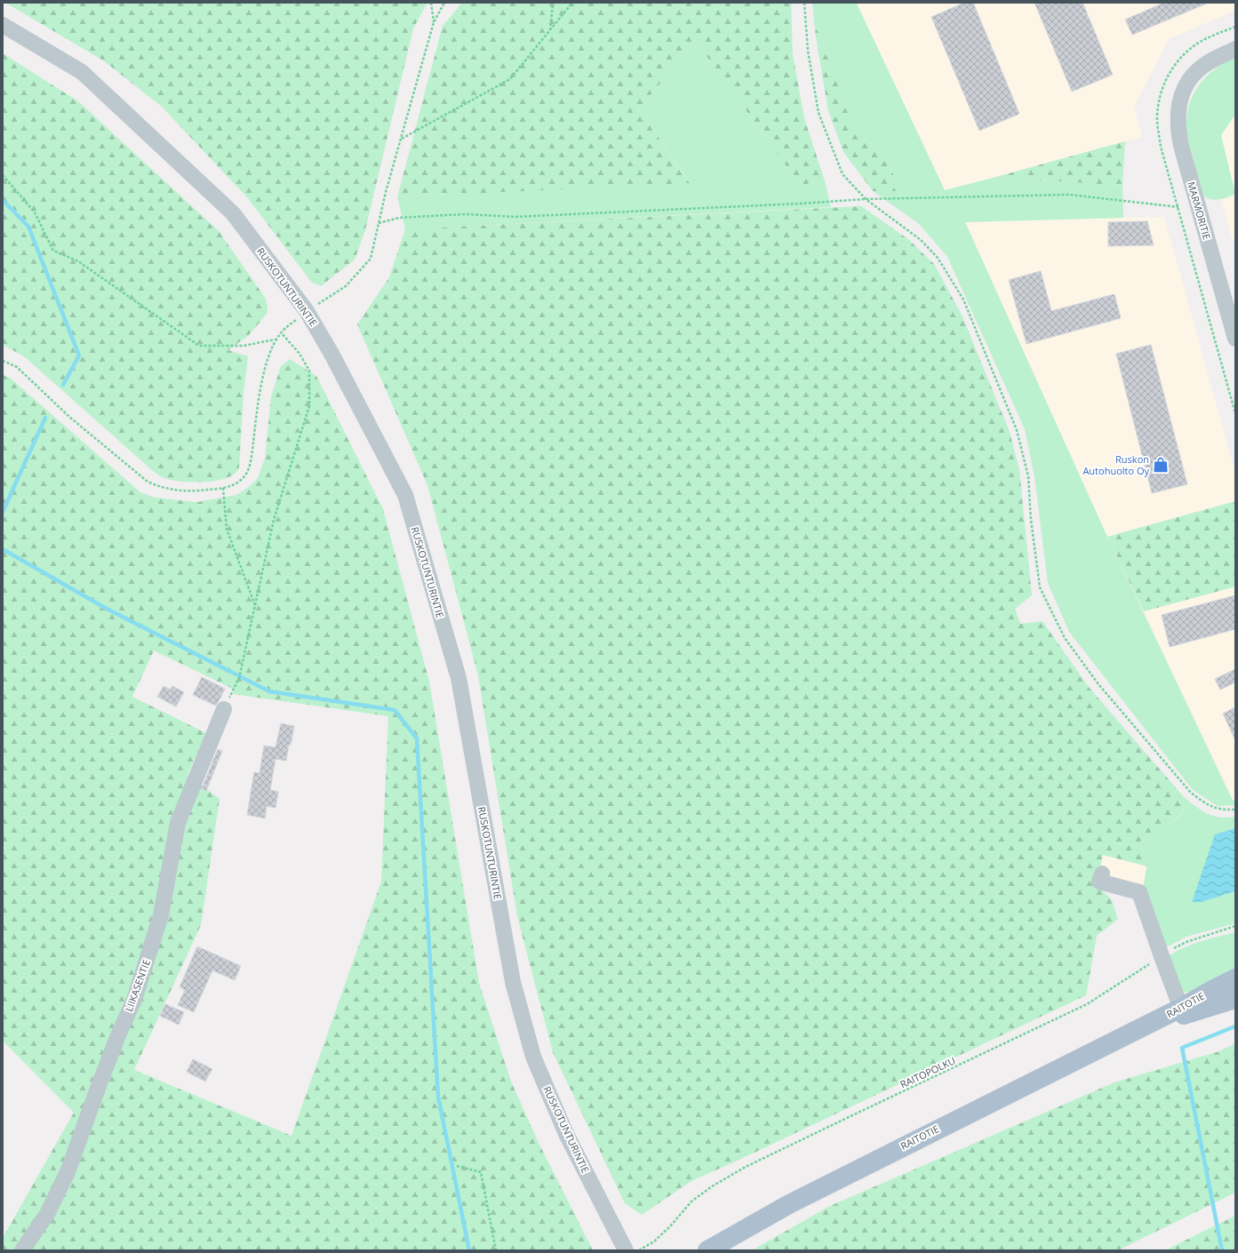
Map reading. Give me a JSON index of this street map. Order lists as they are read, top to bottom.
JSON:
{
  "streets": {
    "main road": ["RAITOTIE"],
    "street": ["MARMORITIE", "RUSKOTUNTURINTIE", "LIIKASENTIE"],
    "path": ["RAITOPOLKU"]
  },
  "places": {
    "shop": ["Ruskon Autohuolto Oy"]
  }
}
